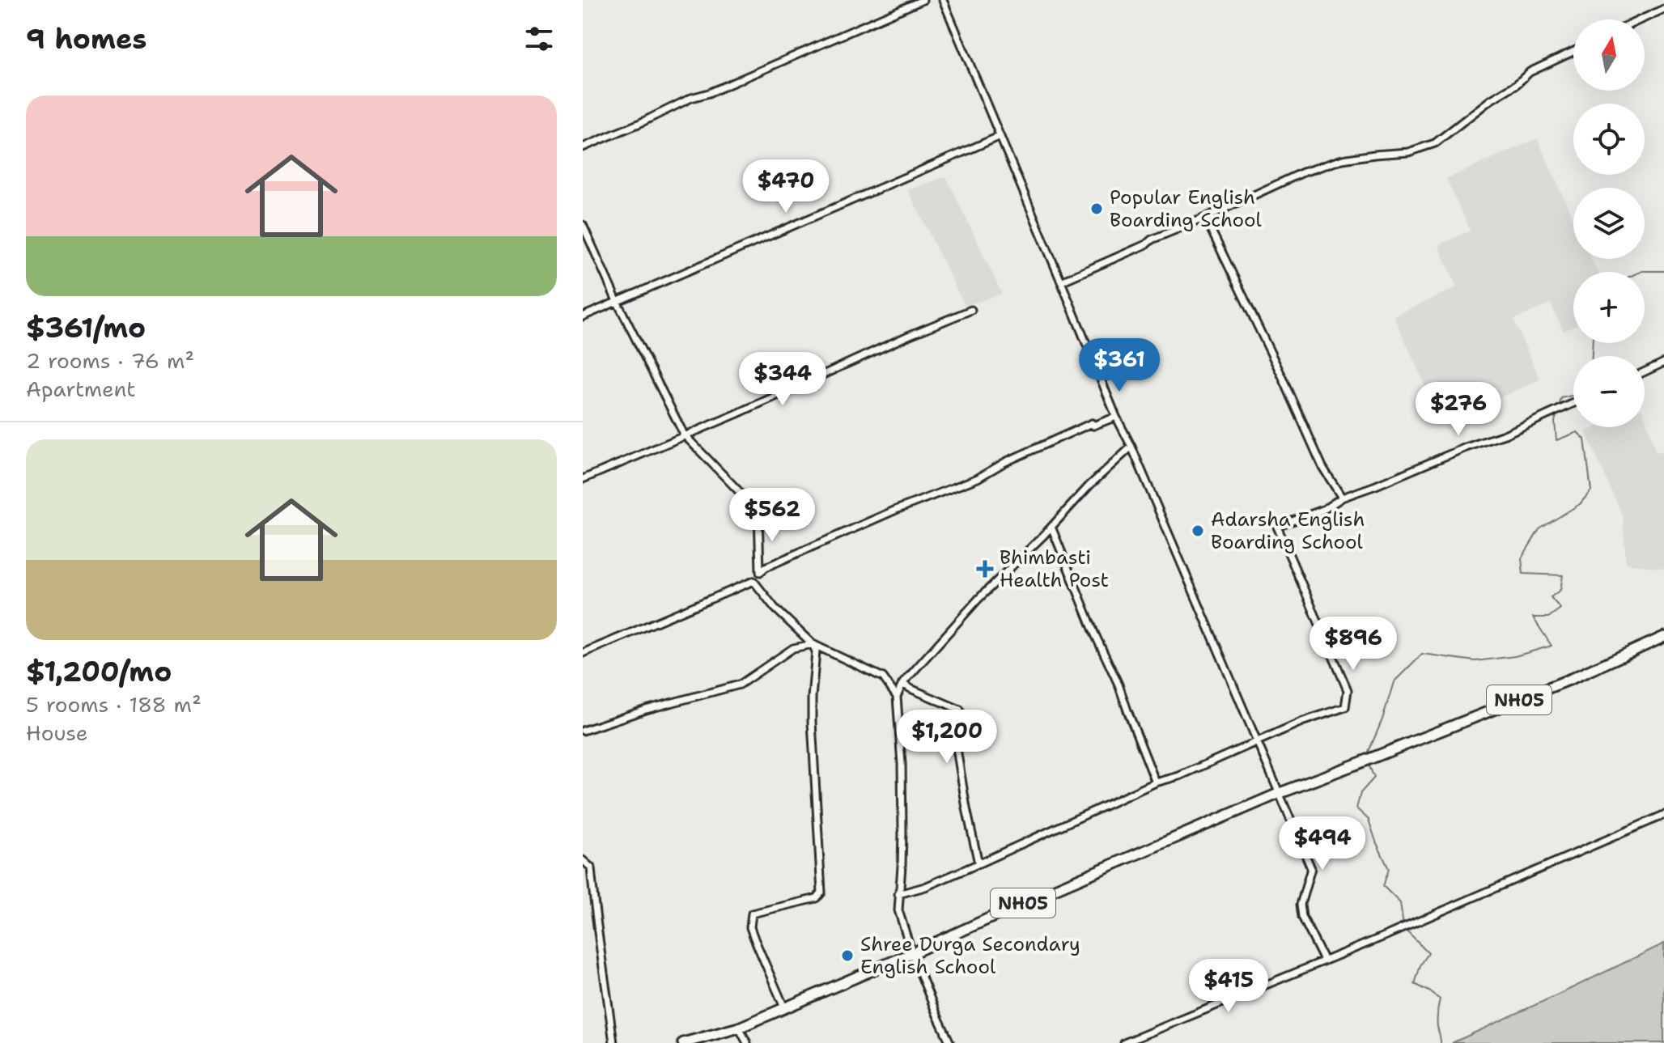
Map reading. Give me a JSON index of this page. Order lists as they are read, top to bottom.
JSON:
{
  "streets": {
    "main road": ["NH05"]
  },
  "places": {
    "other": ["Popular English Boarding School", "Adarsha English Boarding School", "Shree Durga Secondary English School"],
    "health": ["Bhimbasti Health Post"]
  },
  "north": "top",
  "page": {
    "heading": "9 homes",
    "map_buttons": ["+", "−"],
    "list": [
      {
        "name": "$361/mo",
        "note": "2 rooms · 76 m² · Apartment"
      },
      {
        "name": "$1,200/mo",
        "note": "5 rooms · 188 m² · House"
      }
    ],
    "price": [
      "$470",
      "$361",
      "$344",
      "$276",
      "$562",
      "$896",
      "$1,200",
      "$494",
      "$415"
    ]
  }
}
